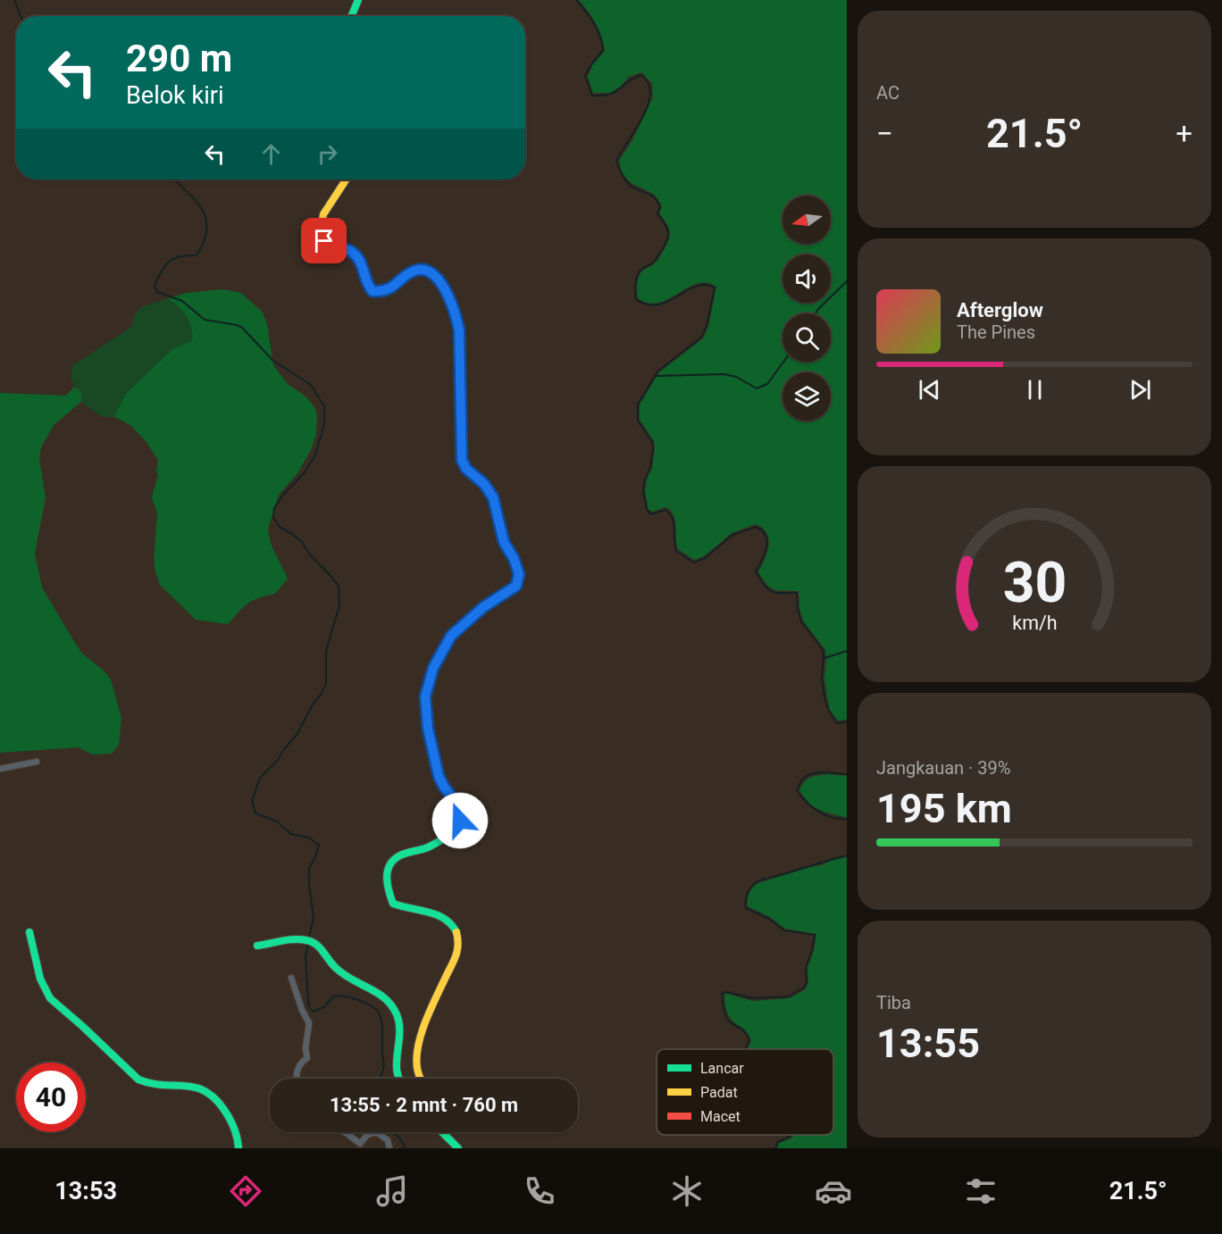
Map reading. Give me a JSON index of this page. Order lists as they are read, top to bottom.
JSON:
{
  "legend": ["Lancar", "Padat", "Macet"],
  "north": "left",
  "page": {
    "tile": [
      "AC",
      ["Jangkauan · 39%", "195 km"],
      ["Tiba", "13:55"]
    ],
    "turn": ["290 m", "Belok kiri"],
    "heat": ["−", "21.5°", "+"],
    "song": ["Afterglow", "The Pines"],
    "limit": "40",
    "trip": "13:55 · 2 mnt · 760 m",
    "tabs": ["13:53", "21.5°"],
    "gauge": ["30", "km/h"]
  }
}
